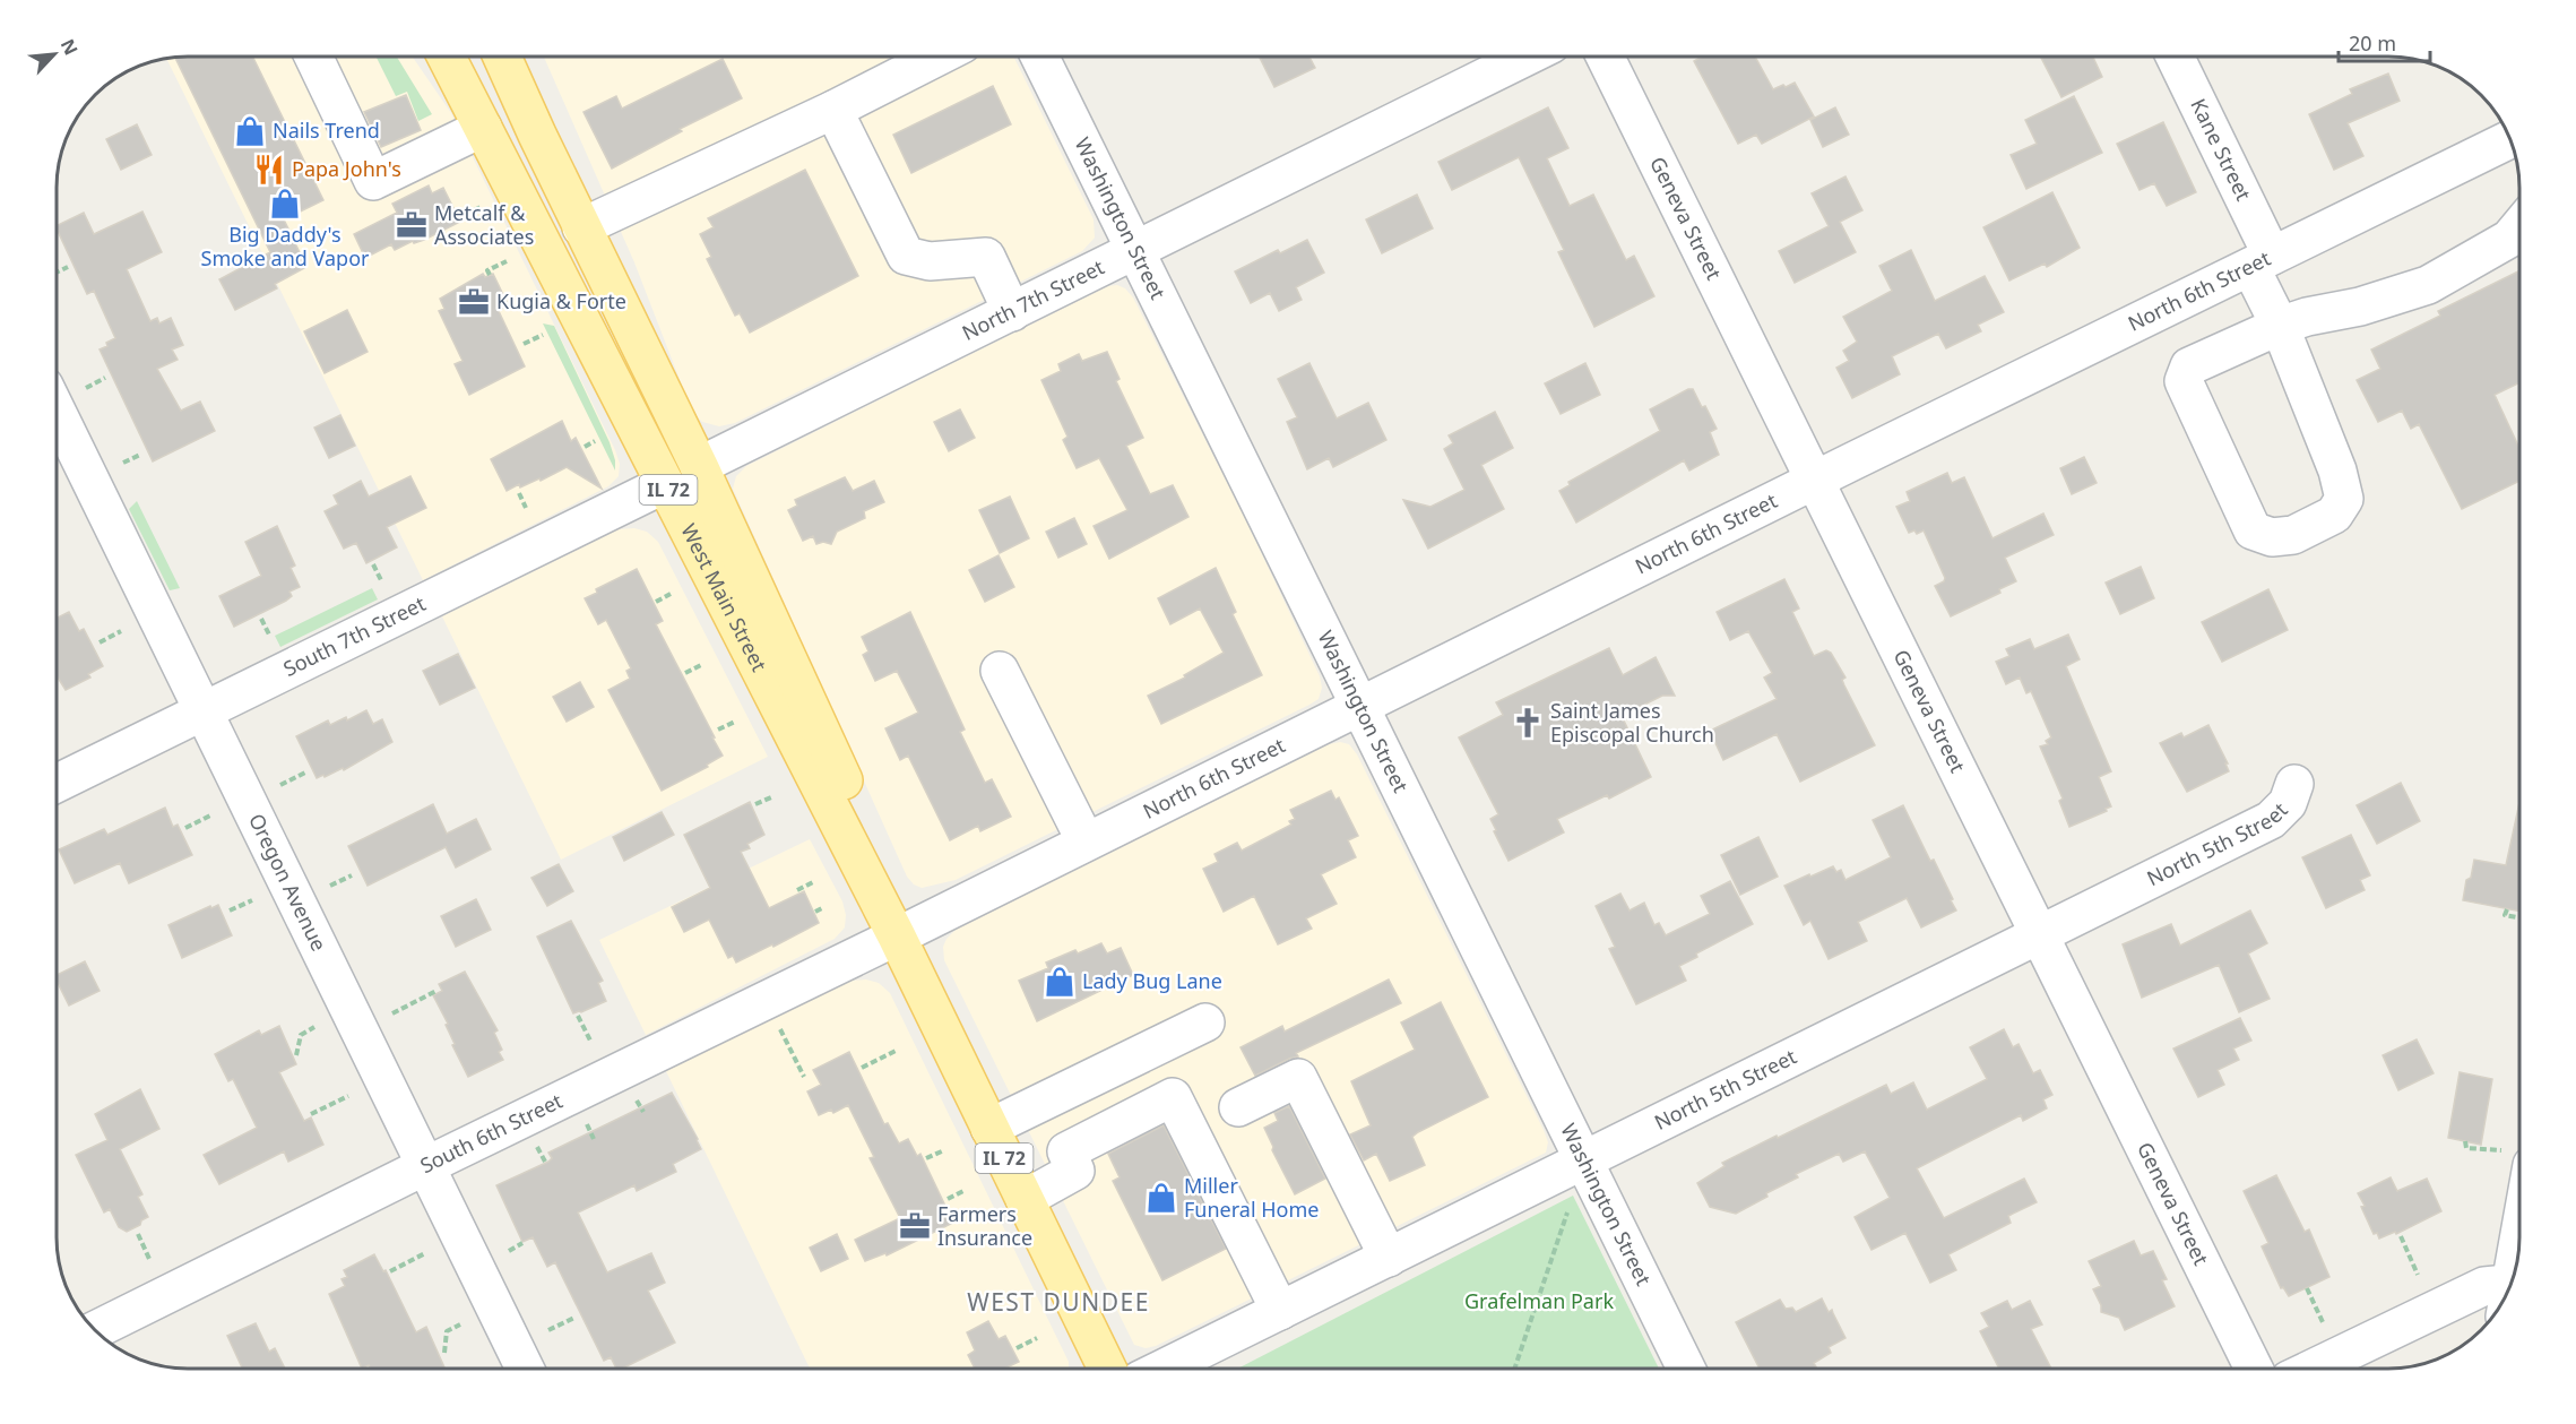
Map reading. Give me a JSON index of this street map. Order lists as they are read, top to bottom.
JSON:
{
  "streets": {
    "main road": ["IL 72", "West Main Street"],
    "street": [
      "Kane Street",
      "Washington Street",
      "Geneva Street",
      "North 6th Street",
      "North 7th Street",
      "South 7th Street",
      "North 5th Street",
      "Oregon Avenue",
      "South 6th Street"
    ]
  },
  "crossings": [
    ["Kane Street", "North 6th Street"],
    ["Washington Street", "North 6th Street"],
    ["Washington Street", "North 7th Street"],
    ["Washington Street", "North 5th Street"],
    ["Geneva Street", "North 6th Street"],
    ["Geneva Street", "North 5th Street"],
    ["North 6th Street", "West Main Street"],
    ["North 6th Street", "South 6th Street"],
    ["North 7th Street", "West Main Street"],
    ["West Main Street", "South 7th Street"],
    ["West Main Street", "South 6th Street"],
    ["South 7th Street", "Oregon Avenue"],
    ["Oregon Avenue", "South 6th Street"]
  ],
  "districts": ["WEST DUNDEE"],
  "parks": ["Grafelman Park"],
  "places": {
    "shop": [
      "Nails Trend",
      "Big Daddy's Smoke and Vapor",
      "Lady Bug Lane",
      "Miller Funeral Home"
    ],
    "restaurant": ["Papa John's"],
    "office": ["Metcalf & Associates", "Kugia & Forte", "Farmers Insurance"],
    "church": ["Saint James Episcopal Church"]
  },
  "scale_bar": "20 m",
  "north": "top right"
}
